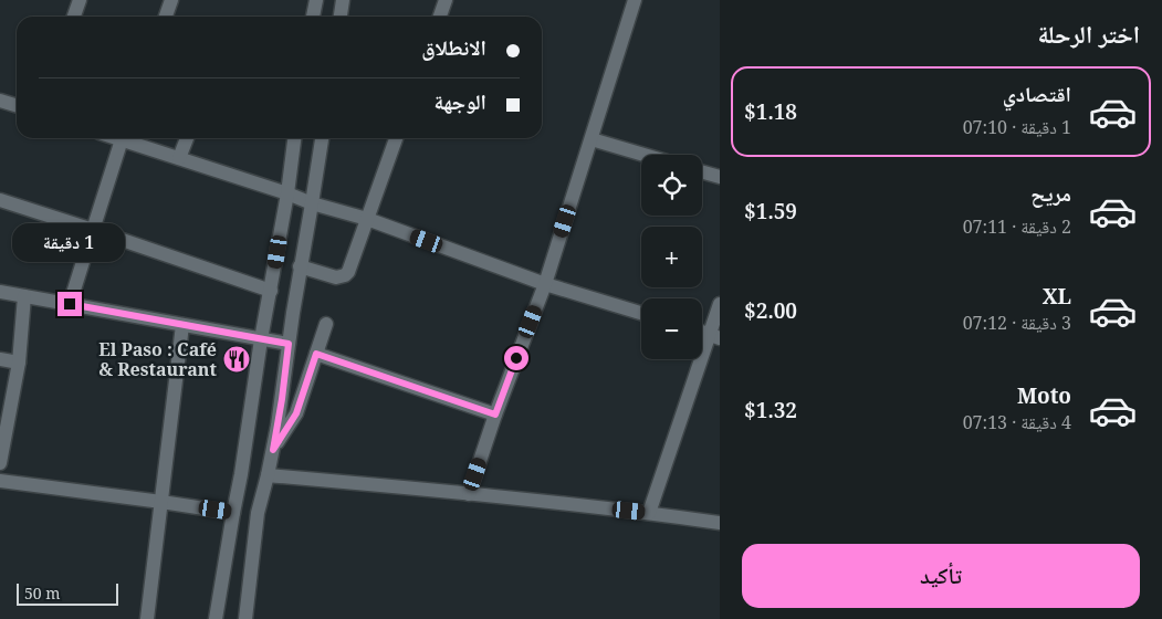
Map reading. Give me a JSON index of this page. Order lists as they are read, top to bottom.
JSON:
{
  "places": {
    "restaurant": ["El Paso : Café & Restaurant"]
  },
  "scale_bar": "50 m",
  "page": {
    "heading": "اختر الرحلة",
    "banner": ["الانطلاق", "الوجهة"],
    "list": [
      {
        "name": "اقتصادي",
        "note": "1 دقيقة · 07:10",
        "value": "$1.18"
      },
      {
        "name": "مريح",
        "note": "2 دقيقة · 07:11",
        "value": "$1.59"
      },
      {
        "name": "XL",
        "note": "3 دقيقة · 07:12",
        "value": "$2.00"
      },
      {
        "name": "Moto",
        "note": "4 دقيقة · 07:13",
        "value": "$1.32"
      }
    ],
    "map_buttons": ["+", "−"],
    "bubble": "1 دقيقة",
    "buttons": "تأكيد",
    "scale": "50 m"
  }
}
